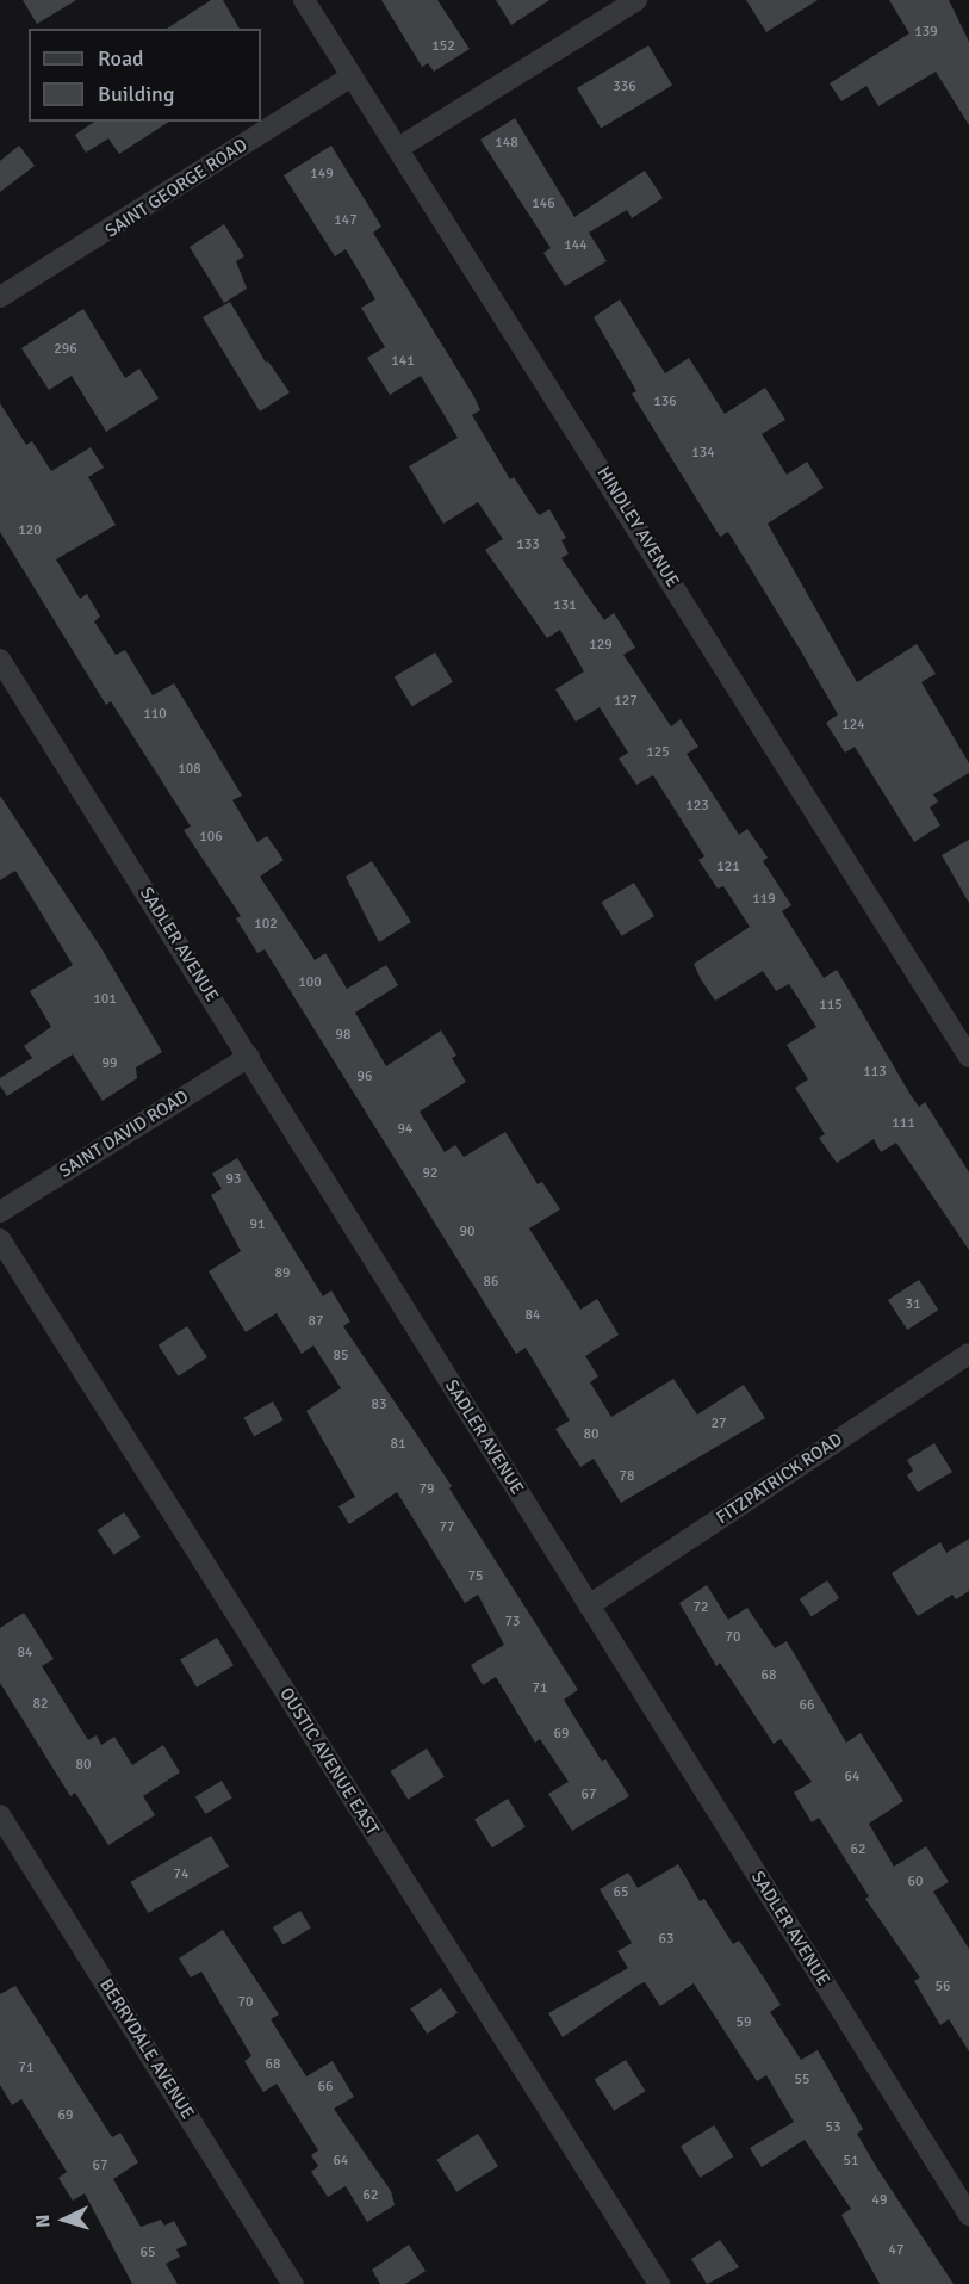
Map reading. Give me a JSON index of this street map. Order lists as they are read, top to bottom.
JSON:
{
  "streets": {
    "street": [
      "SAINT GEORGE ROAD",
      "HINDLEY AVENUE",
      "SADLER AVENUE",
      "SAINT DAVID ROAD",
      "FITZPATRICK ROAD",
      "OUSTIC AVENUE EAST",
      "BERRYDALE AVENUE"
    ]
  },
  "crossings": [
    ["SAINT GEORGE ROAD", "HINDLEY AVENUE"],
    ["SADLER AVENUE", "SAINT DAVID ROAD"],
    ["SADLER AVENUE", "FITZPATRICK ROAD"]
  ],
  "house_numbers": [
    "139",
    "152",
    "336",
    "148",
    "149",
    "146",
    "147",
    "144",
    "296",
    "141",
    "136",
    "134",
    "120",
    "133",
    "131",
    "129",
    "127",
    "110",
    "124",
    "125",
    "108",
    "123",
    "106",
    "121",
    "119",
    "102",
    "100",
    "101",
    "115",
    "98",
    "99",
    "113",
    "96",
    "111",
    "94",
    "92",
    "93",
    "91",
    "90",
    "89",
    "86",
    "31",
    "84",
    "87",
    "85",
    "83",
    "27",
    "80",
    "81",
    "78",
    "79",
    "77",
    "75",
    "72",
    "73",
    "70",
    "84",
    "68",
    "71",
    "82",
    "66",
    "69",
    "80",
    "64",
    "67",
    "62",
    "74",
    "60",
    "65",
    "63",
    "56",
    "70",
    "59",
    "68",
    "71",
    "55",
    "66",
    "69",
    "53",
    "64",
    "51",
    "67",
    "62",
    "49",
    "47",
    "65"
  ],
  "legend": ["Road", "Building"],
  "north": "left"
}
